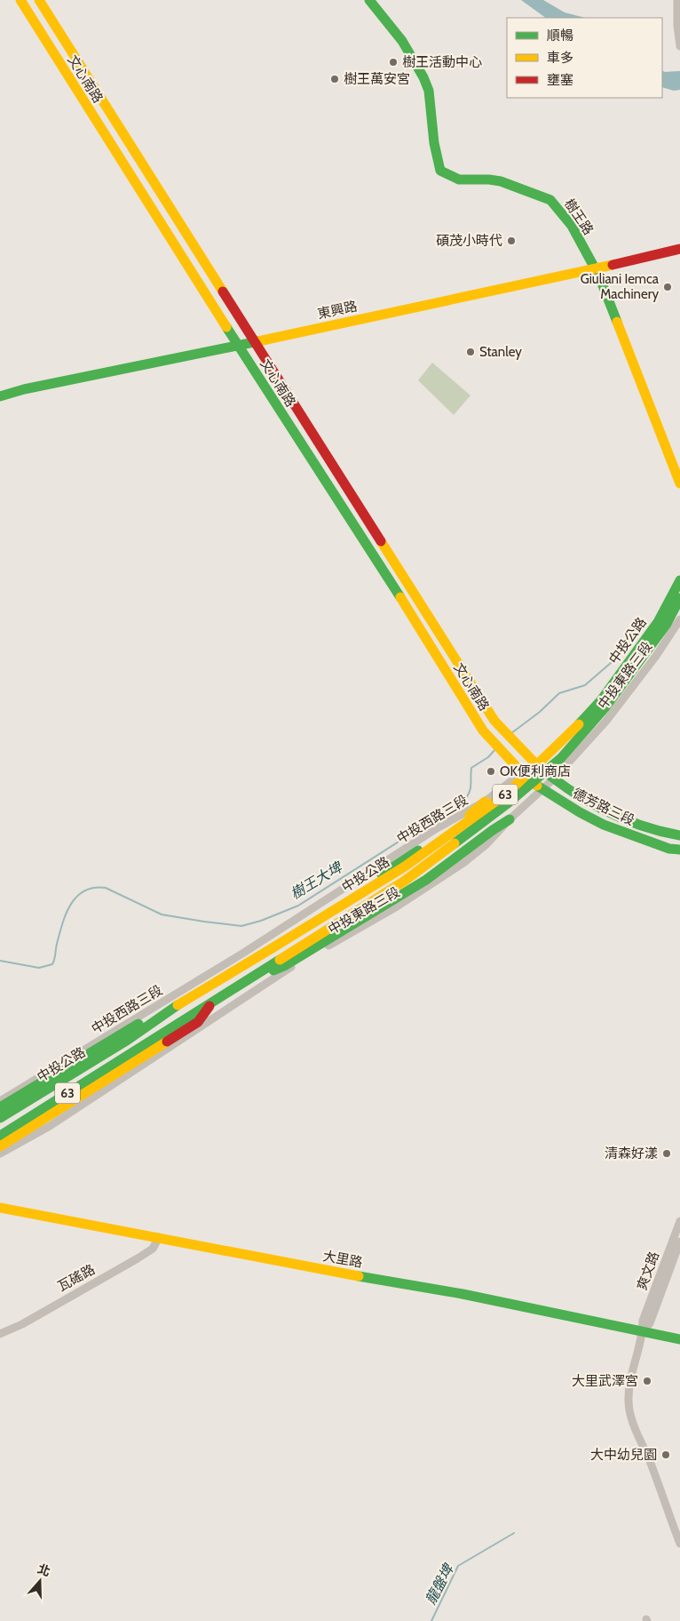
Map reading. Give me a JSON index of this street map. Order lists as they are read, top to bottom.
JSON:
{
  "streets": {
    "main road": [
      "文心南路",
      "樹王路",
      "東興路",
      "中投公路",
      "63",
      "德芳路三段",
      "大里路"
    ],
    "street": [
      "中投東路三段",
      "中投西路三段",
      "爽文路",
      "瓦磘路"
    ]
  },
  "crossings": [
    ["文心南路", "東興路"],
    ["文心南路", "德芳路三段"],
    ["文心南路", "中投西路三段"],
    ["樹王路", "東興路"],
    ["中投東路三段", "德芳路三段"],
    ["德芳路三段", "中投西路三段"],
    ["大里路", "爽文路"],
    ["大里路", "瓦磘路"]
  ],
  "water": ["樹王大埤", "龍盤埤"],
  "places": [
    "樹王活動中心",
    "樹王萬安宮",
    "碩茂小時代",
    "Giuliani Iemca Machinery",
    "Stanley",
    "OK便利商店",
    "清森好漾",
    "大里武澤宮",
    "大中幼兒園"
  ],
  "legend": ["順暢", "車多", "壅塞"],
  "north": "top"
}
